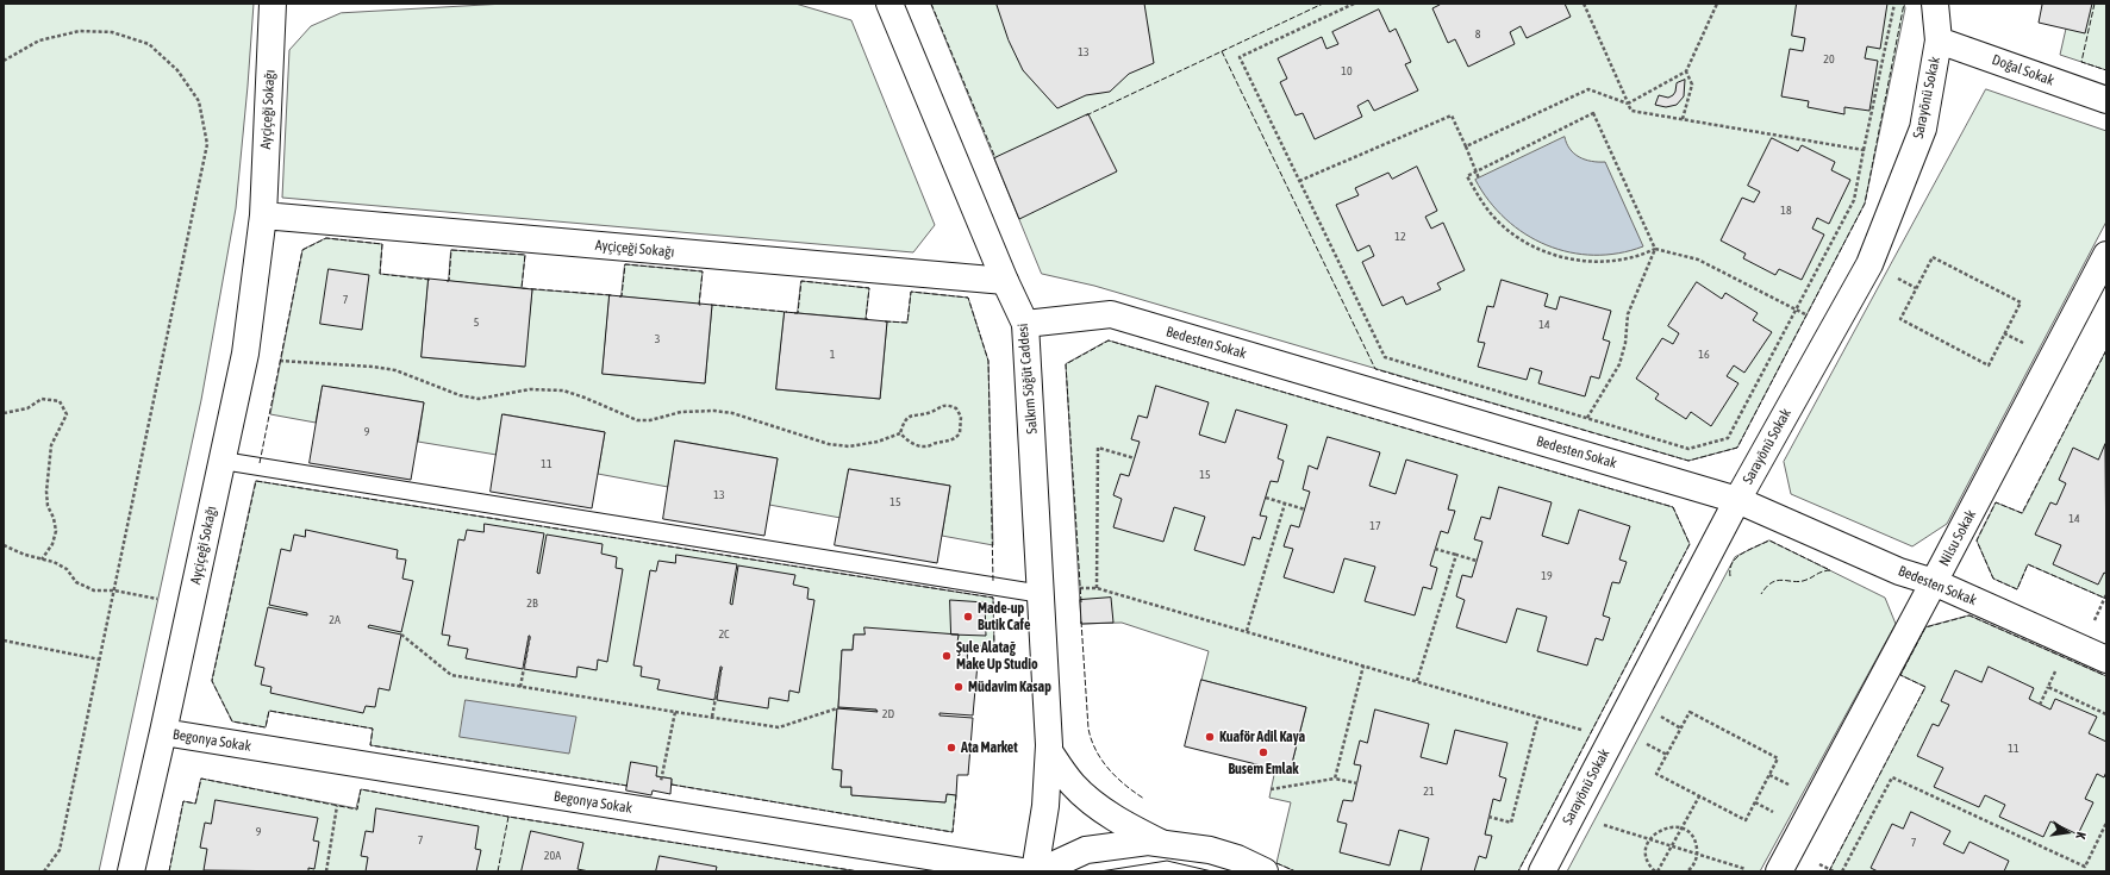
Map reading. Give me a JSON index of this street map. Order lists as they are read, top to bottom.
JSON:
{
  "streets": {
    "street": [
      "Doğal Sokak",
      "Sarayönü Sokak",
      "Ayçiçeği Sokağı",
      "Bedesten Sokak",
      "Salkım Söğüt Caddesi",
      "Nilsu Sokak",
      "Begonya Sokak"
    ]
  },
  "crossings": [
    ["Doğal Sokak", "Sarayönü Sokak"],
    ["Sarayönü Sokak", "Bedesten Sokak"],
    ["Ayçiçeği Sokağı", "Salkım Söğüt Caddesi"],
    ["Ayçiçeği Sokağı", "Begonya Sokak"],
    ["Bedesten Sokak", "Salkım Söğüt Caddesi"],
    ["Bedesten Sokak", "Nilsu Sokak"]
  ],
  "places": [
    "Made-up Butik Cafe",
    "Şule Alatağ Make Up Studio",
    "Müdavim Kasap",
    "Kuaför Adil Kaya",
    "Ata Market",
    "Busem Emlak"
  ],
  "house_numbers": [
    "8",
    "13",
    "20",
    "10",
    "18",
    "12",
    "7",
    "5",
    "14",
    "3",
    "1",
    "16",
    "9",
    "11",
    "15",
    "13",
    "15",
    "14",
    "17",
    "19",
    "2B",
    "2A",
    "2C",
    "2D",
    "11",
    "21",
    "9",
    "7",
    "7",
    "20A"
  ],
  "north": "right"
}
